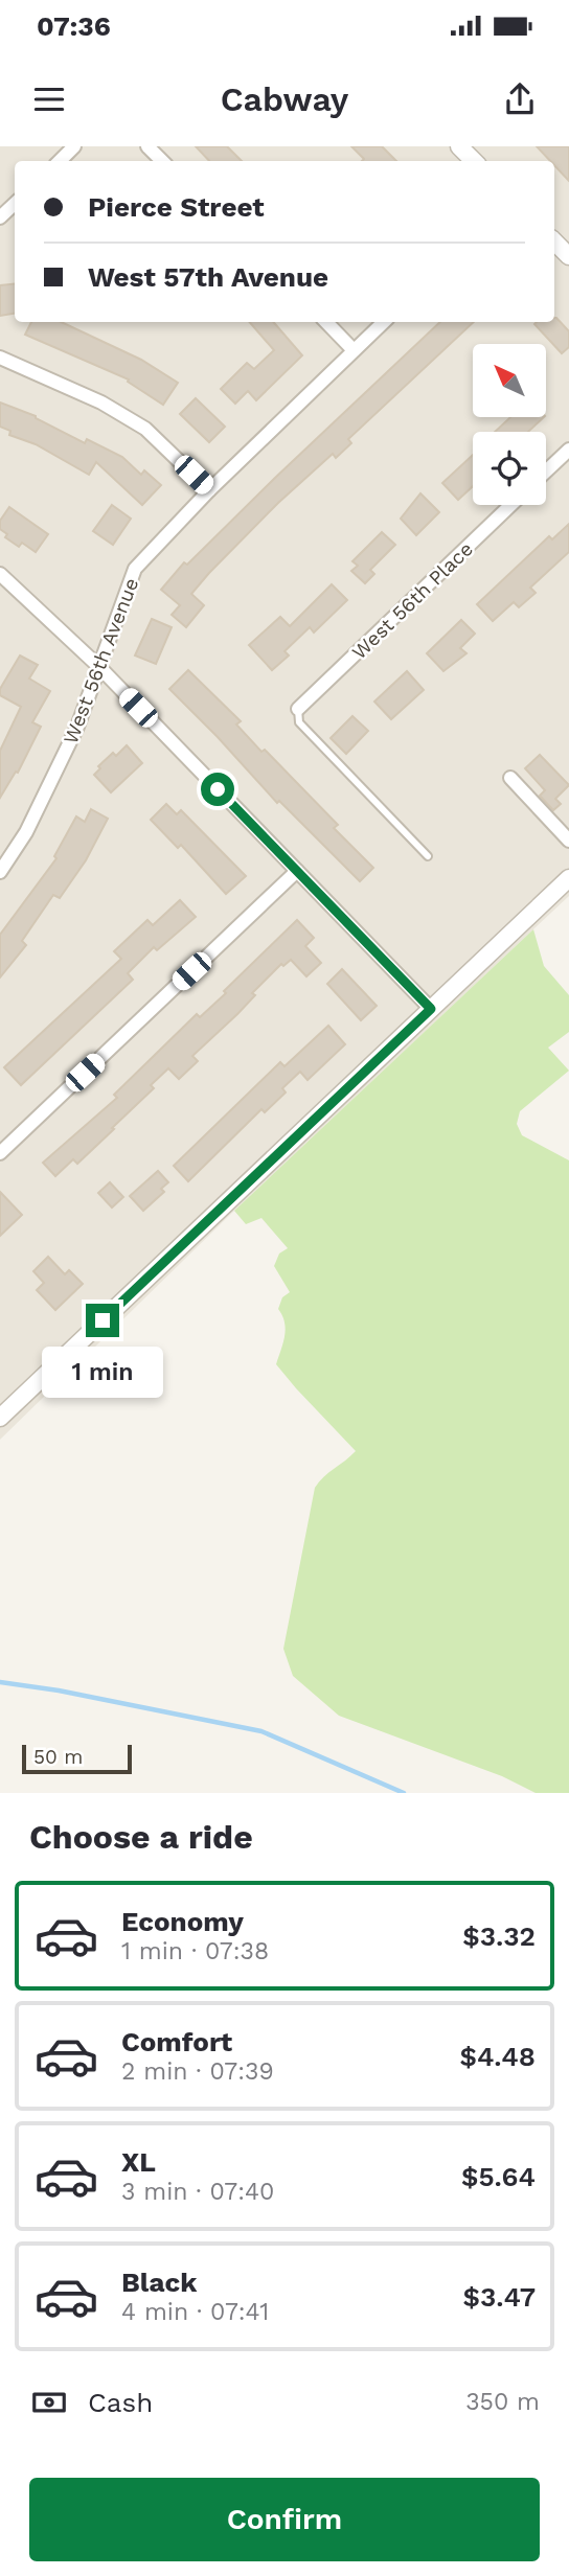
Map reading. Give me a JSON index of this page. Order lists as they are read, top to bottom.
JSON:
{
  "streets": {
    "street": ["West 56th Place", "West 56th Avenue"]
  },
  "scale_bar": "50 m",
  "north": "top left",
  "page": {
    "status": "07:36",
    "header": "Cabway",
    "banner": ["Pierce Street", "West 57th Avenue"],
    "bubble": "1 min",
    "scale": "50 m",
    "heading": "Choose a ride",
    "list": [
      {
        "name": "Economy",
        "note": "1 min · 07:38",
        "value": "$3.32"
      },
      {
        "name": "Comfort",
        "note": "2 min · 07:39",
        "value": "$4.48"
      },
      {
        "name": "XL",
        "note": "3 min · 07:40",
        "value": "$5.64"
      },
      {
        "name": "Black",
        "note": "4 min · 07:41",
        "value": "$3.47"
      }
    ],
    "pay": ["Cash", "350 m"],
    "buttons": "Confirm"
  }
}
